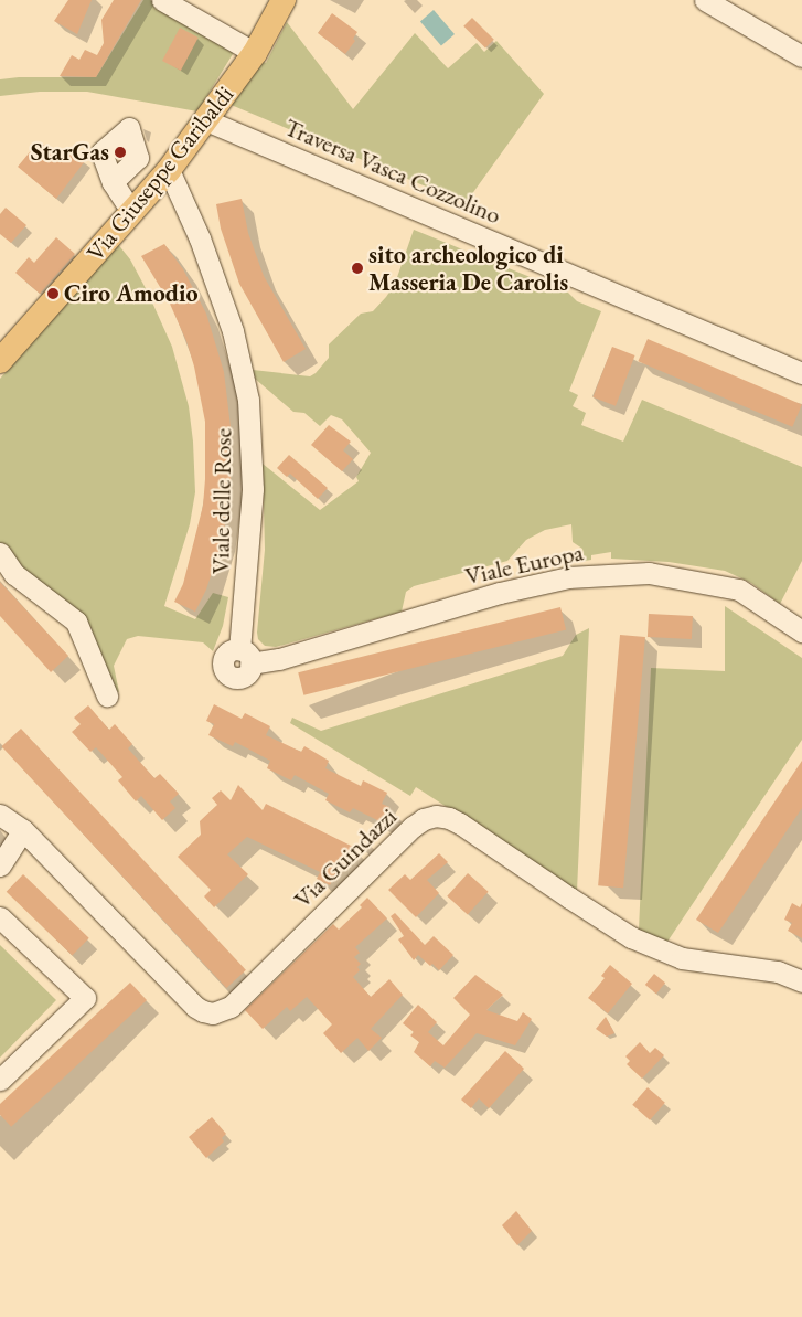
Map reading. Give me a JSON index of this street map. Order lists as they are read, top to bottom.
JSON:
{
  "streets": {
    "main road": ["Via Giuseppe Garibaldi"],
    "street": [
      "Traversa Vasca Cozzolino",
      "Viale delle Rose",
      "Viale Europa",
      "Via Guindazzi"
    ]
  },
  "crossings": [
    ["Traversa Vasca Cozzolino", "Via Giuseppe Garibaldi"],
    ["Via Giuseppe Garibaldi", "Viale delle Rose"],
    ["Viale delle Rose", "Viale Europa"]
  ],
  "places": ["StarGas", "sito archeologico di Masseria De Carolis", "Ciro Amodio"]
}
